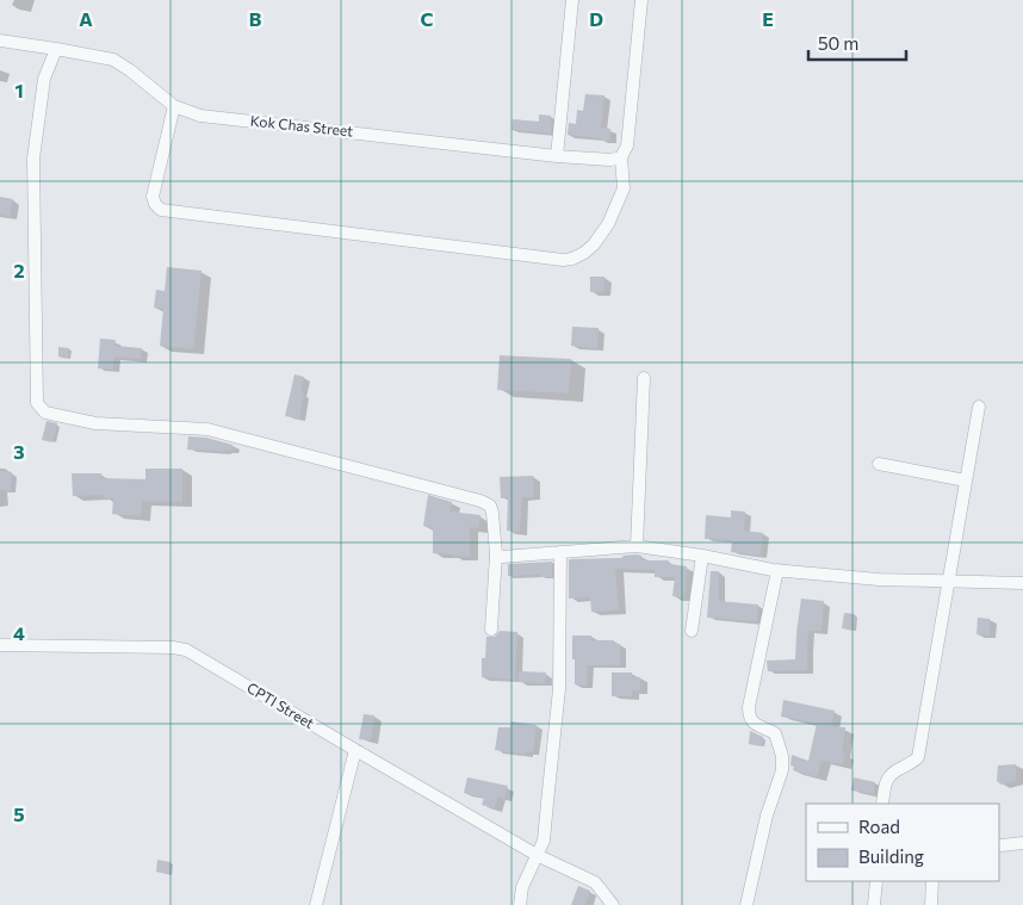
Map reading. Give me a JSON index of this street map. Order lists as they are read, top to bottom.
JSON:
{
  "streets": {
    "street": ["Kok Chas Street", "CPTI Street"]
  },
  "legend": ["Road", "Building"],
  "scale_bar": "50 m",
  "grid": {
    "columns": [
      "A",
      "B",
      "C",
      "D",
      "E"
    ],
    "rows": [
      "1",
      "2",
      "3",
      "4",
      "5"
    ]
  }
}
